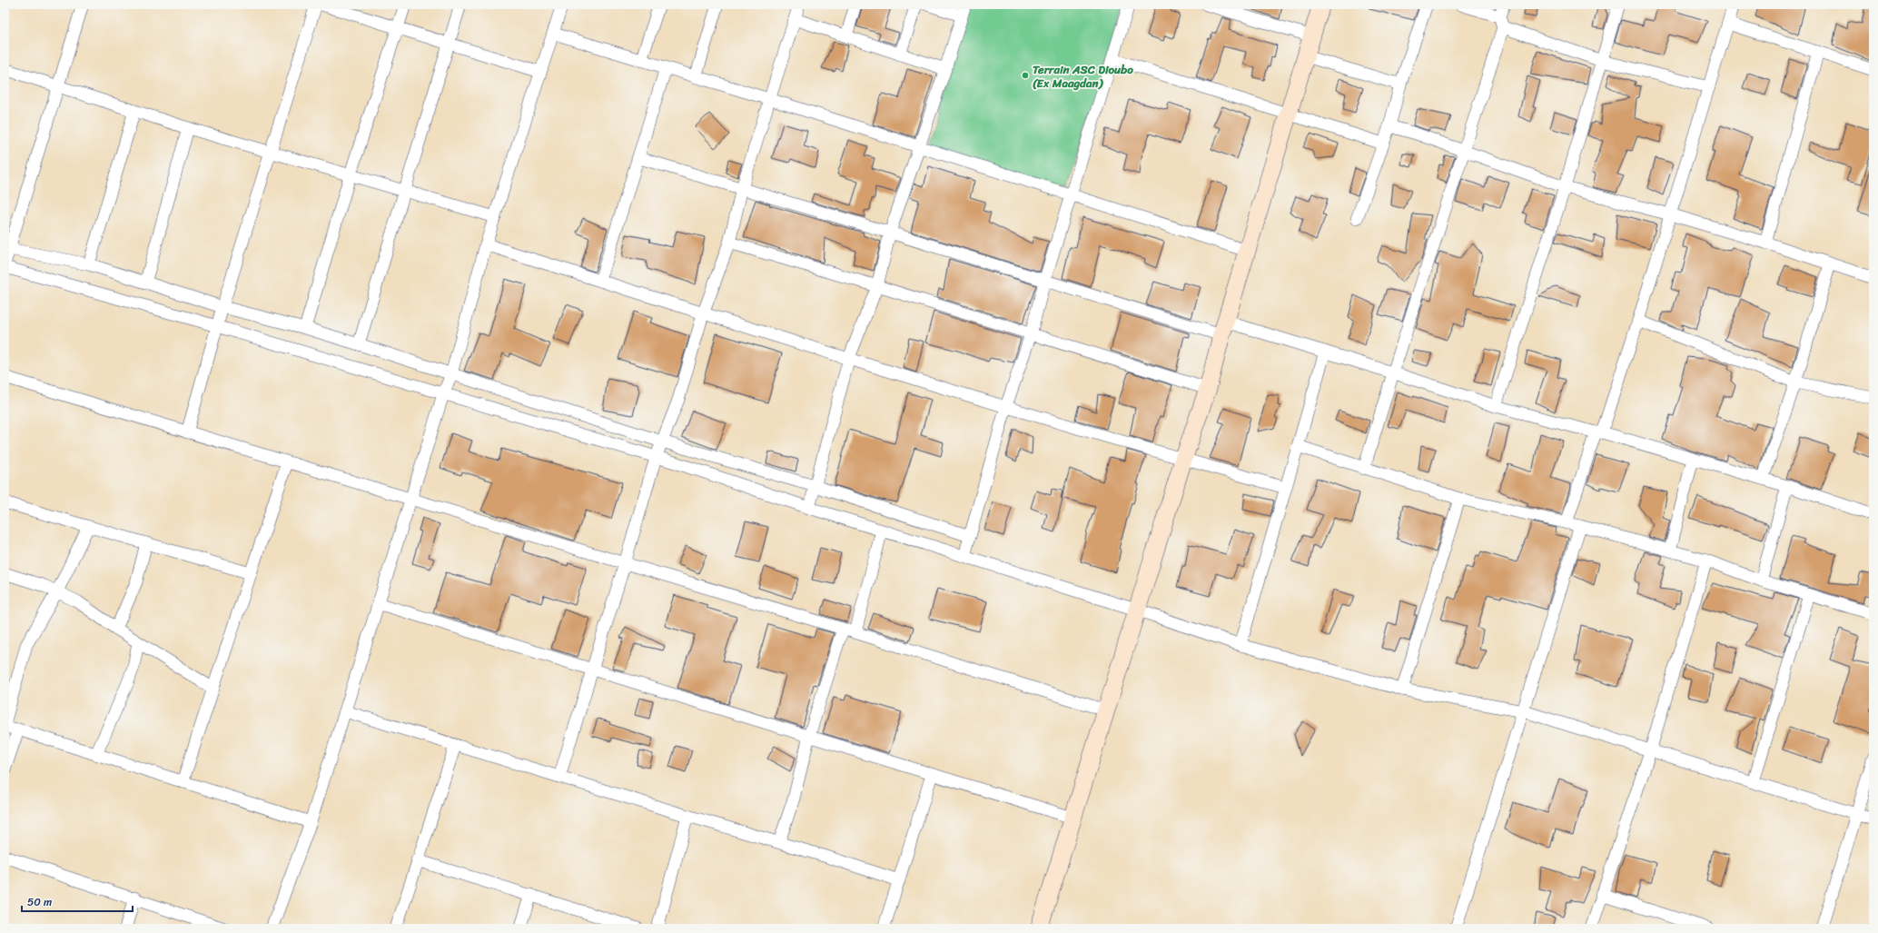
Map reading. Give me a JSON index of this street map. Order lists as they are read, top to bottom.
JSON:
{
  "places": ["Terrain ASC Dioubo (Ex Maagdan)"],
  "scale_bar": "50 m"
}
